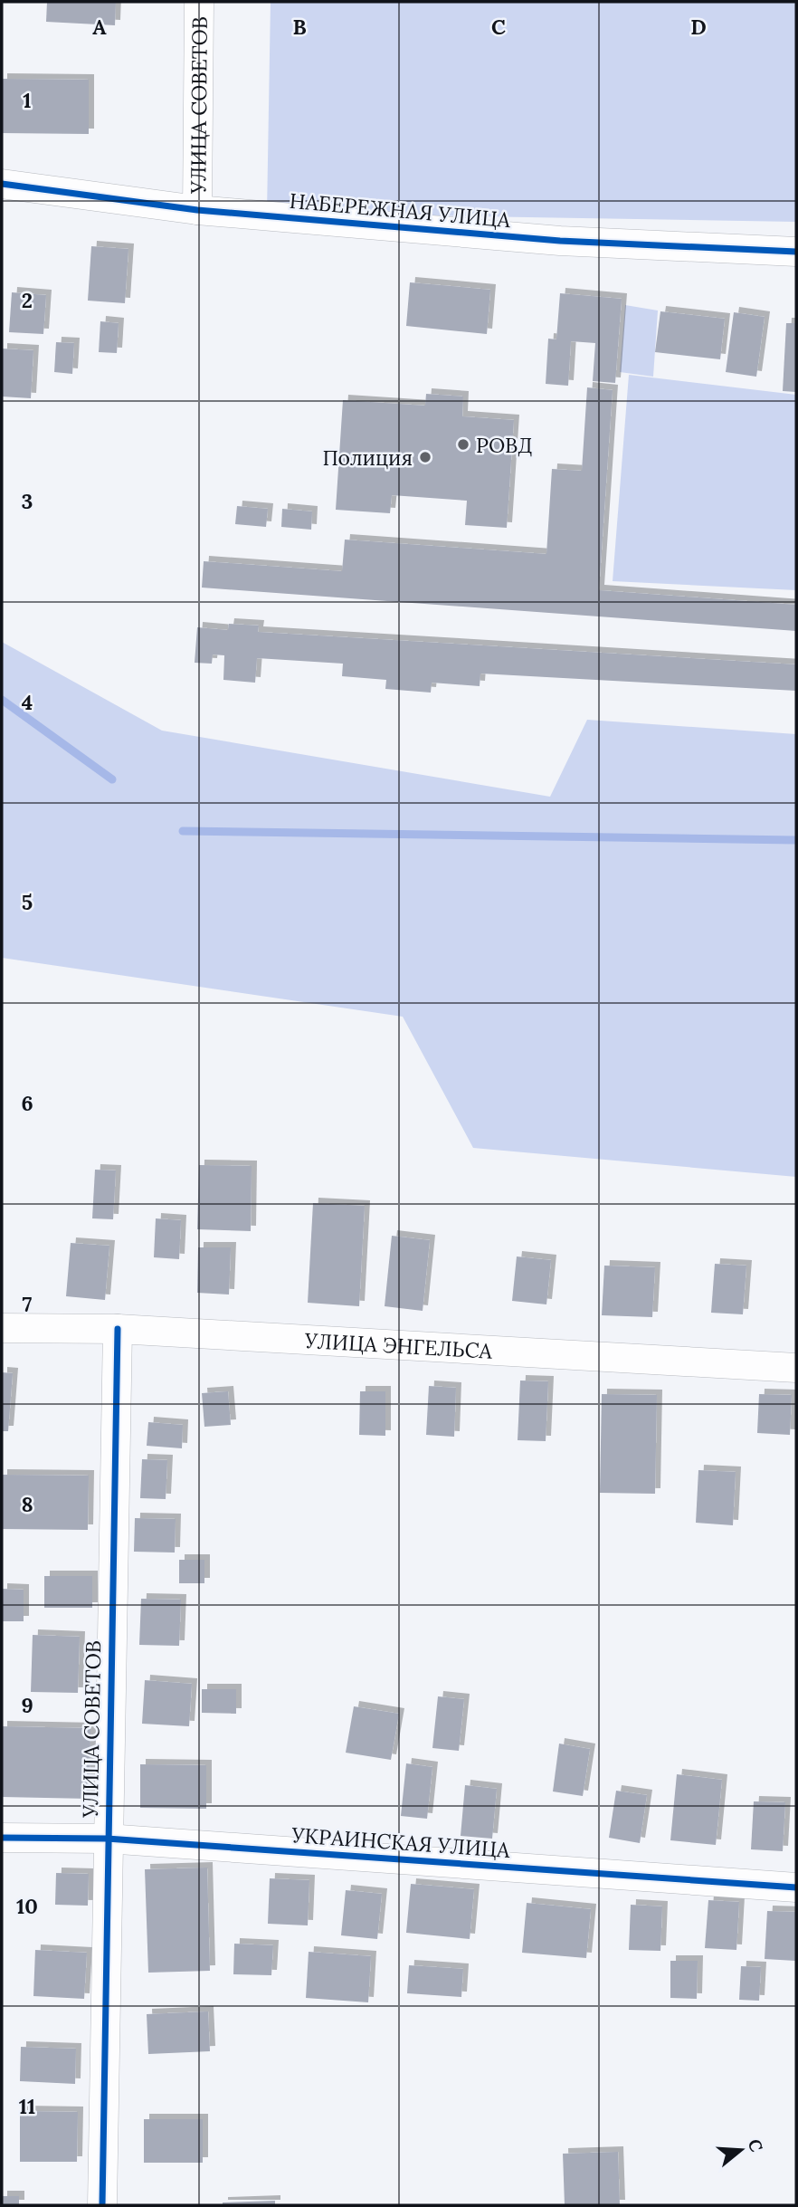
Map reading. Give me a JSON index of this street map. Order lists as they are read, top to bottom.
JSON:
{
  "streets": {
    "street": [
      "УЛИЦА СОВЕТОВ",
      "НАБЕРЕЖНАЯ УЛИЦА",
      "УЛИЦА ЭНГЕЛЬСА",
      "УКРАИНСКАЯ УЛИЦА"
    ]
  },
  "crossings": [
    ["УЛИЦА СОВЕТОВ", "НАБЕРЕЖНАЯ УЛИЦА"],
    ["УЛИЦА СОВЕТОВ", "УЛИЦА ЭНГЕЛЬСА"],
    ["УЛИЦА СОВЕТОВ", "УКРАИНСКАЯ УЛИЦА"]
  ],
  "places": ["РОВД", "Полиция"],
  "north": "right",
  "grid": {
    "columns": [
      "A",
      "B",
      "C",
      "D"
    ],
    "rows": [
      "1",
      "2",
      "3",
      "4",
      "5",
      "6",
      "7",
      "8",
      "9",
      "10",
      "11"
    ]
  }
}
